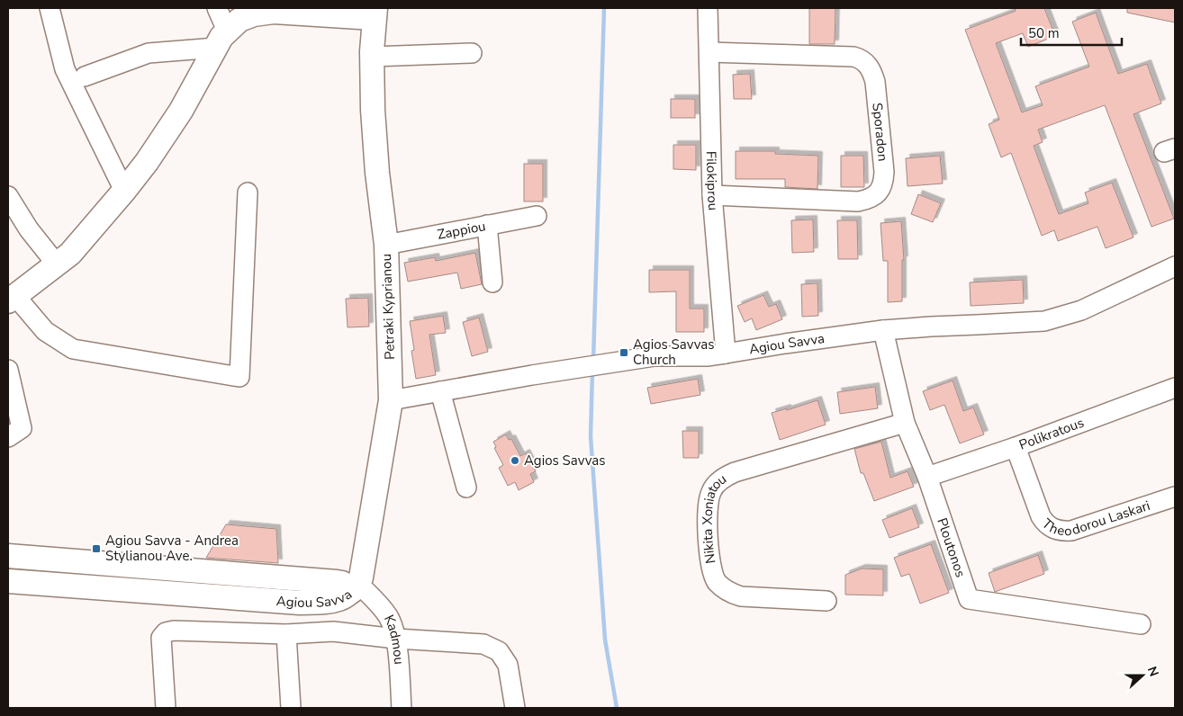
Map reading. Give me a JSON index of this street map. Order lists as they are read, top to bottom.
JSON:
{
  "streets": {
    "main road": ["Petraki Kyprianou", "Agiou Savva"],
    "street": [
      "Sporadon",
      "Filokiprou",
      "Zappiou",
      "Polikratous",
      "Theodorou Laskari",
      "Nikita Xoniatou",
      "Ploutonos",
      "Kadmou"
    ]
  },
  "crossings": [
    ["Sporadon", "Filokiprou"],
    ["Filokiprou", "Agiou Savva"],
    ["Zappiou", "Petraki Kyprianou"],
    ["Petraki Kyprianou", "Agiou Savva"],
    ["Petraki Kyprianou", "Kadmou"],
    ["Agiou Savva", "Ploutonos"],
    ["Agiou Savva", "Kadmou"],
    ["Polikratous", "Theodorou Laskari"],
    ["Polikratous", "Ploutonos"],
    ["Nikita Xoniatou", "Ploutonos"]
  ],
  "places": {
    "transit": ["Agios Savvas Church", "Agiou Savva - Andrea Stylianou Ave."],
    "other": ["Agios Savvas"]
  },
  "scale_bar": "50 m",
  "north": "right"
}
